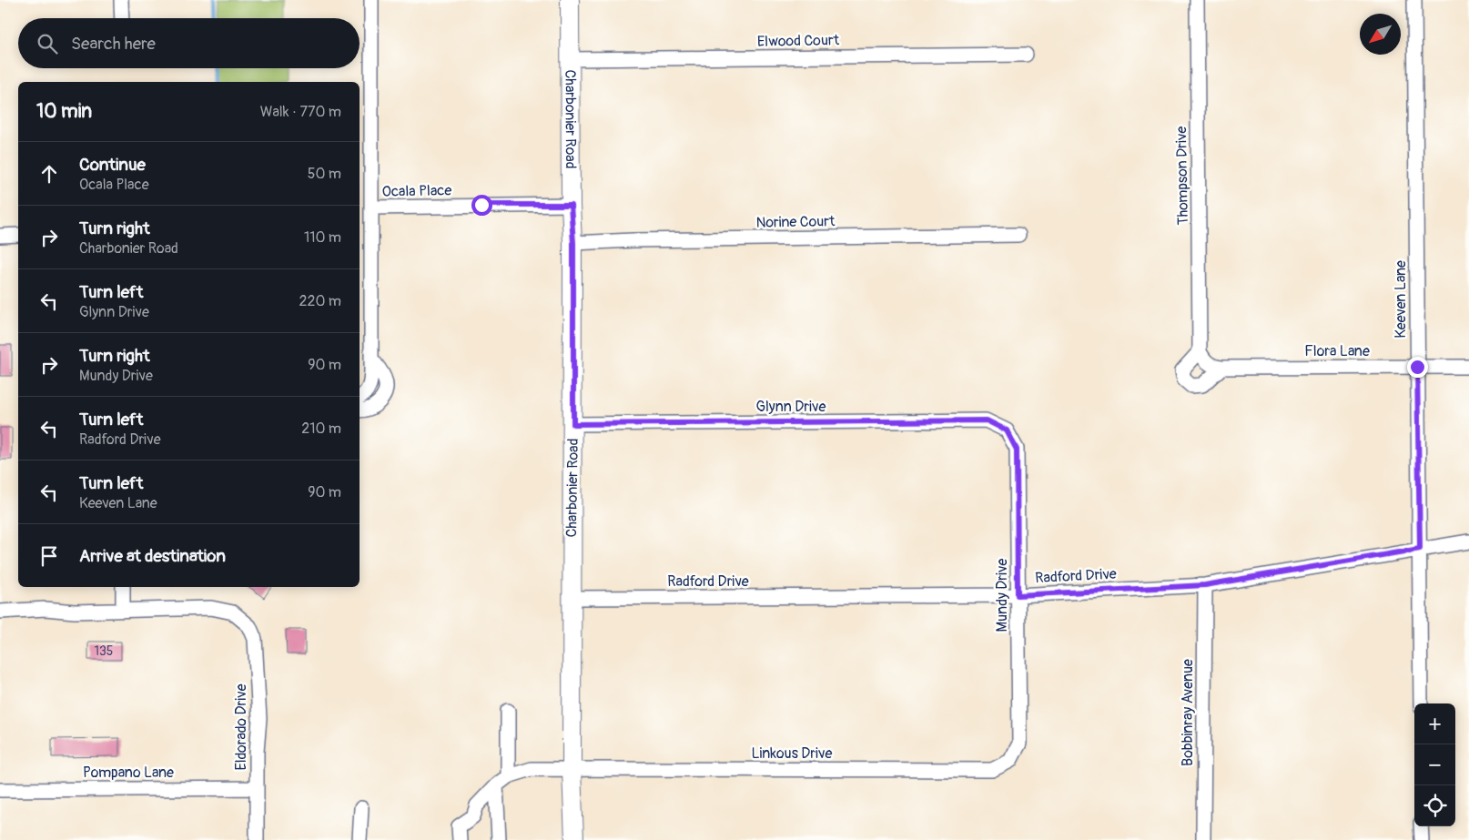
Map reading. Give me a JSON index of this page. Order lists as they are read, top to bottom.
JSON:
{
  "streets": {
    "main road": ["Charbonier Road"],
    "street": [
      "Elwood Court",
      "Thompson Drive",
      "Ocala Place",
      "Norine Court",
      "Keeven Lane",
      "Flora Lane",
      "Glynn Drive",
      "Radford Drive",
      "Mundy Drive",
      "Bobbinray Avenue",
      "Eldorado Drive",
      "Linkous Drive",
      "Pompano Lane"
    ]
  },
  "crossings": [
    ["Elwood Court", "Charbonier Road"],
    ["Charbonier Road", "Ocala Place"],
    ["Charbonier Road", "Norine Court"],
    ["Charbonier Road", "Glynn Drive"],
    ["Charbonier Road", "Radford Drive"],
    ["Charbonier Road", "Linkous Drive"],
    ["Thompson Drive", "Flora Lane"],
    ["Keeven Lane", "Flora Lane"],
    ["Keeven Lane", "Radford Drive"],
    ["Glynn Drive", "Mundy Drive"],
    ["Radford Drive", "Mundy Drive"],
    ["Radford Drive", "Bobbinray Avenue"],
    ["Mundy Drive", "Linkous Drive"],
    ["Eldorado Drive", "Pompano Lane"]
  ],
  "house_numbers": ["135"],
  "north": "bottom left",
  "page": {
    "search": "Search here",
    "heading": ["10 min", "Walk · 770 m"],
    "list": [
      ["Continue", "Ocala Place", "50 m"],
      ["Turn right", "Charbonier Road", "110 m"],
      ["Turn left", "Glynn Drive", "220 m"],
      ["Turn right", "Mundy Drive", "90 m"],
      ["Turn left", "Radford Drive", "210 m"],
      ["Turn left", "Keeven Lane", "90 m"],
      "Arrive at destination"
    ],
    "map_buttons": ["+", "−"]
  }
}
